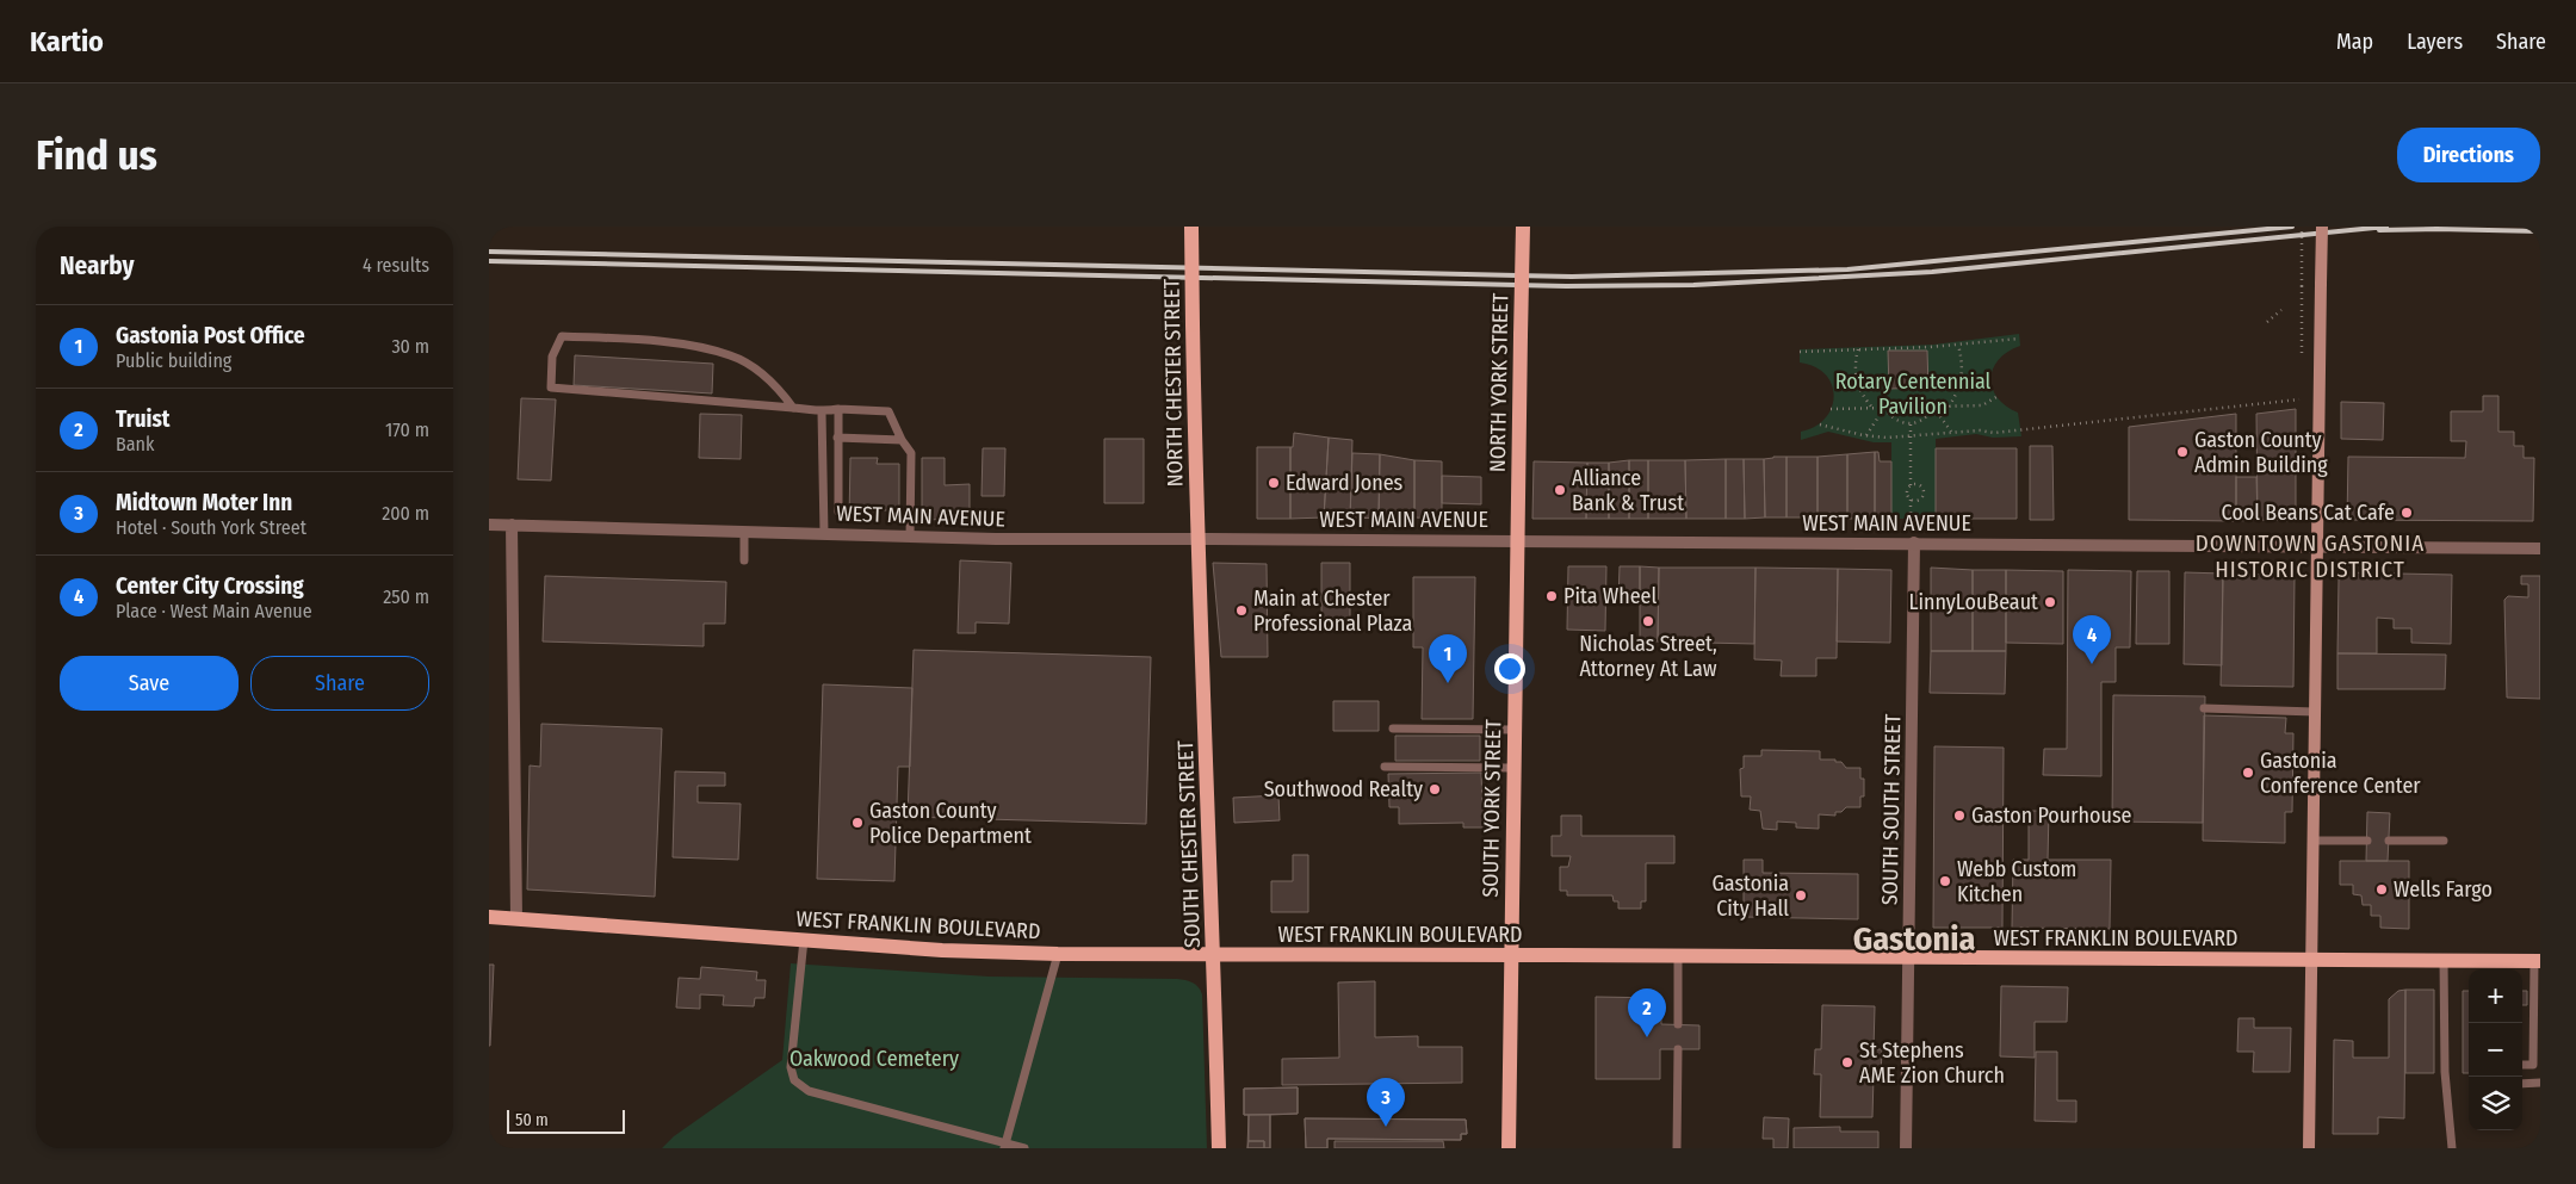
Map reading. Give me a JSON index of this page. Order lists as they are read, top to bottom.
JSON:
{
  "streets": {
    "main road": [
      "NORTH CHESTER STREET",
      "NORTH YORK STREET",
      "SOUTH YORK STREET",
      "SOUTH CHESTER STREET",
      "WEST FRANKLIN BOULEVARD"
    ],
    "street": ["WEST MAIN AVENUE", "SOUTH SOUTH STREET"]
  },
  "crossings": [
    ["NORTH CHESTER STREET", "WEST MAIN AVENUE"],
    ["NORTH CHESTER STREET", "SOUTH CHESTER STREET"],
    ["NORTH YORK STREET", "WEST MAIN AVENUE"],
    ["NORTH YORK STREET", "SOUTH YORK STREET"],
    ["WEST MAIN AVENUE", "SOUTH YORK STREET"],
    ["WEST MAIN AVENUE", "SOUTH SOUTH STREET"],
    ["WEST MAIN AVENUE", "SOUTH CHESTER STREET"],
    ["SOUTH YORK STREET", "WEST FRANKLIN BOULEVARD"],
    ["SOUTH SOUTH STREET", "WEST FRANKLIN BOULEVARD"],
    ["SOUTH CHESTER STREET", "WEST FRANKLIN BOULEVARD"]
  ],
  "districts": ["DOWNTOWN GASTONIA HISTORIC DISTRICT", "Gastonia"],
  "parks": ["Rotary Centennial Pavilion", "Oakwood Cemetery"],
  "places": [
    "Gaston County Admin Building",
    "Edward Jones",
    "Alliance Bank & Trust",
    "Cool Beans Cat Cafe",
    "Pita Wheel",
    "LinnyLouBeaut",
    "Main at Chester Professional Plaza",
    "Nicholas Street, Attorney At Law",
    "Gastonia Conference Center",
    "Southwood Realty",
    "Gaston Pourhouse",
    "Gaston County Police Department",
    "Webb Custom Kitchen",
    "Wells Fargo",
    "Gastonia City Hall",
    "St Stephens AME Zion Church"
  ],
  "scale_bar": "50 m",
  "page": {
    "header": "Kartio",
    "nav": ["Map", "Layers", "Share"],
    "buttons": [
      "Directions",
      ["Save", "Share"]
    ],
    "title": "Find us",
    "heading": ["Nearby", "4 results"],
    "list": [
      {
        "mark": "1",
        "name": "Gastonia Post Office",
        "note": "Public building",
        "value": "30 m"
      },
      {
        "mark": "2",
        "name": "Truist",
        "note": "Bank",
        "value": "170 m"
      },
      {
        "mark": "3",
        "name": "Midtown Moter Inn",
        "note": "Hotel · South York Street",
        "value": "200 m"
      },
      {
        "mark": "4",
        "name": "Center City Crossing",
        "note": "Place · West Main Avenue",
        "value": "250 m"
      }
    ],
    "pins": [
      "4",
      "1",
      "2",
      "3"
    ],
    "map_buttons": ["+", "−"],
    "scale": "50 m"
  }
}
